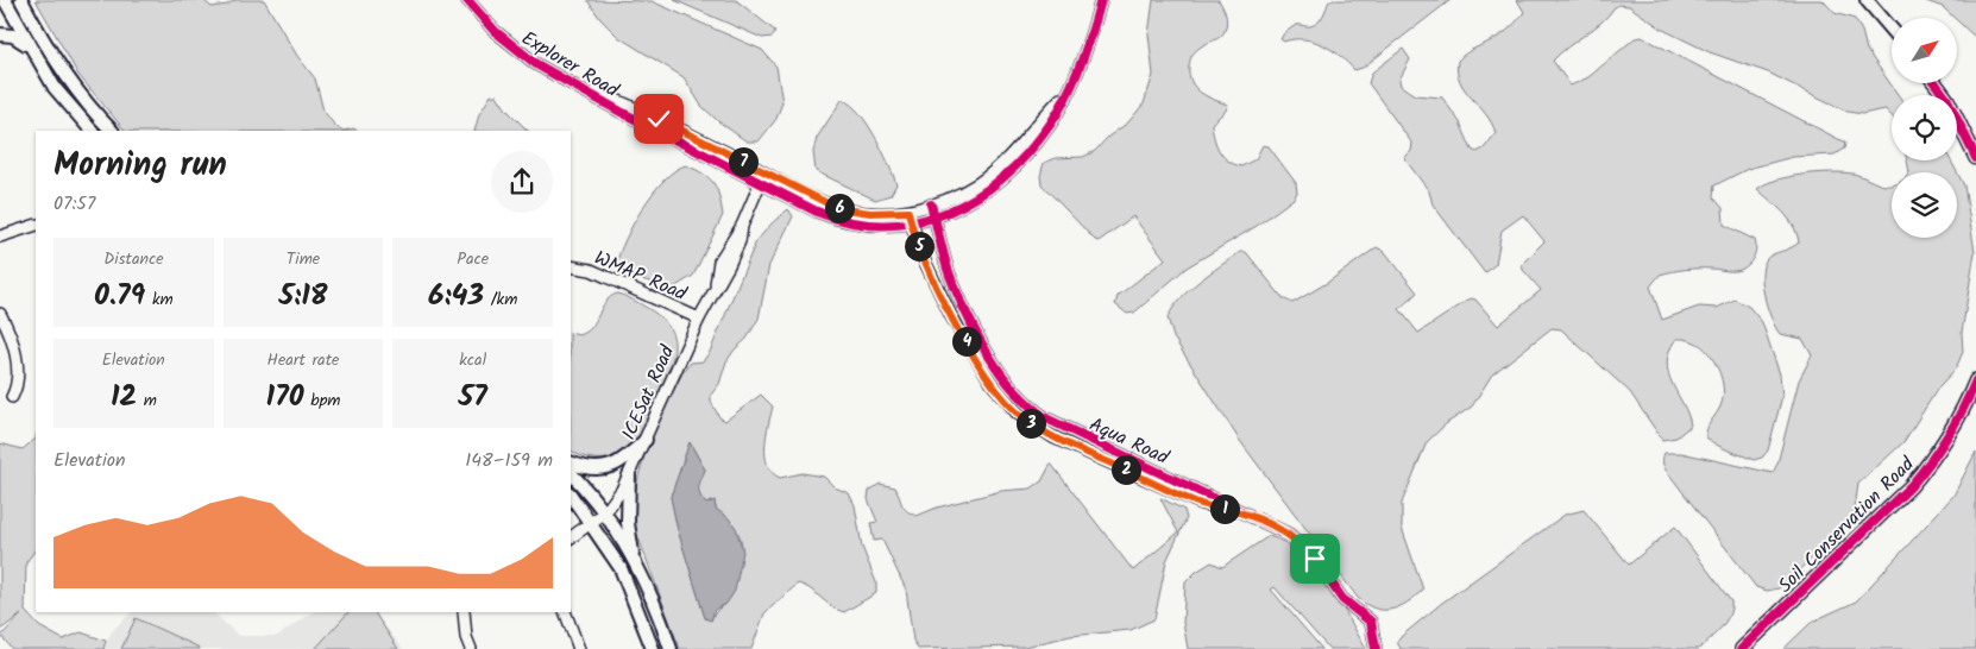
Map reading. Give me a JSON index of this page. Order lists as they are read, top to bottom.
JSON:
{
  "streets": {
    "main road": ["Soil Conservation Road"],
    "street": [
      "Explorer Road",
      "WMAP Road",
      "ICESat Road",
      "Aqua Road"
    ]
  },
  "crossings": [
    ["Explorer Road", "ICESat Road"],
    ["Explorer Road", "Aqua Road"],
    ["WMAP Road", "ICESat Road"]
  ],
  "north": "top right",
  "page": {
    "heading": ["Morning run", "07:57"],
    "pins": [
      "7",
      "6",
      "5",
      "4",
      "3",
      "2",
      "1"
    ],
    "stats": [
      ["Distance", "0.79 km"],
      ["Time", "5:18"],
      ["Pace", "6:43 /km"],
      ["Elevation", "12 m"],
      ["Heart rate", "170 bpm"],
      ["kcal", "57"]
    ],
    "chart": ["Elevation", "148–159 m"]
  }
}
